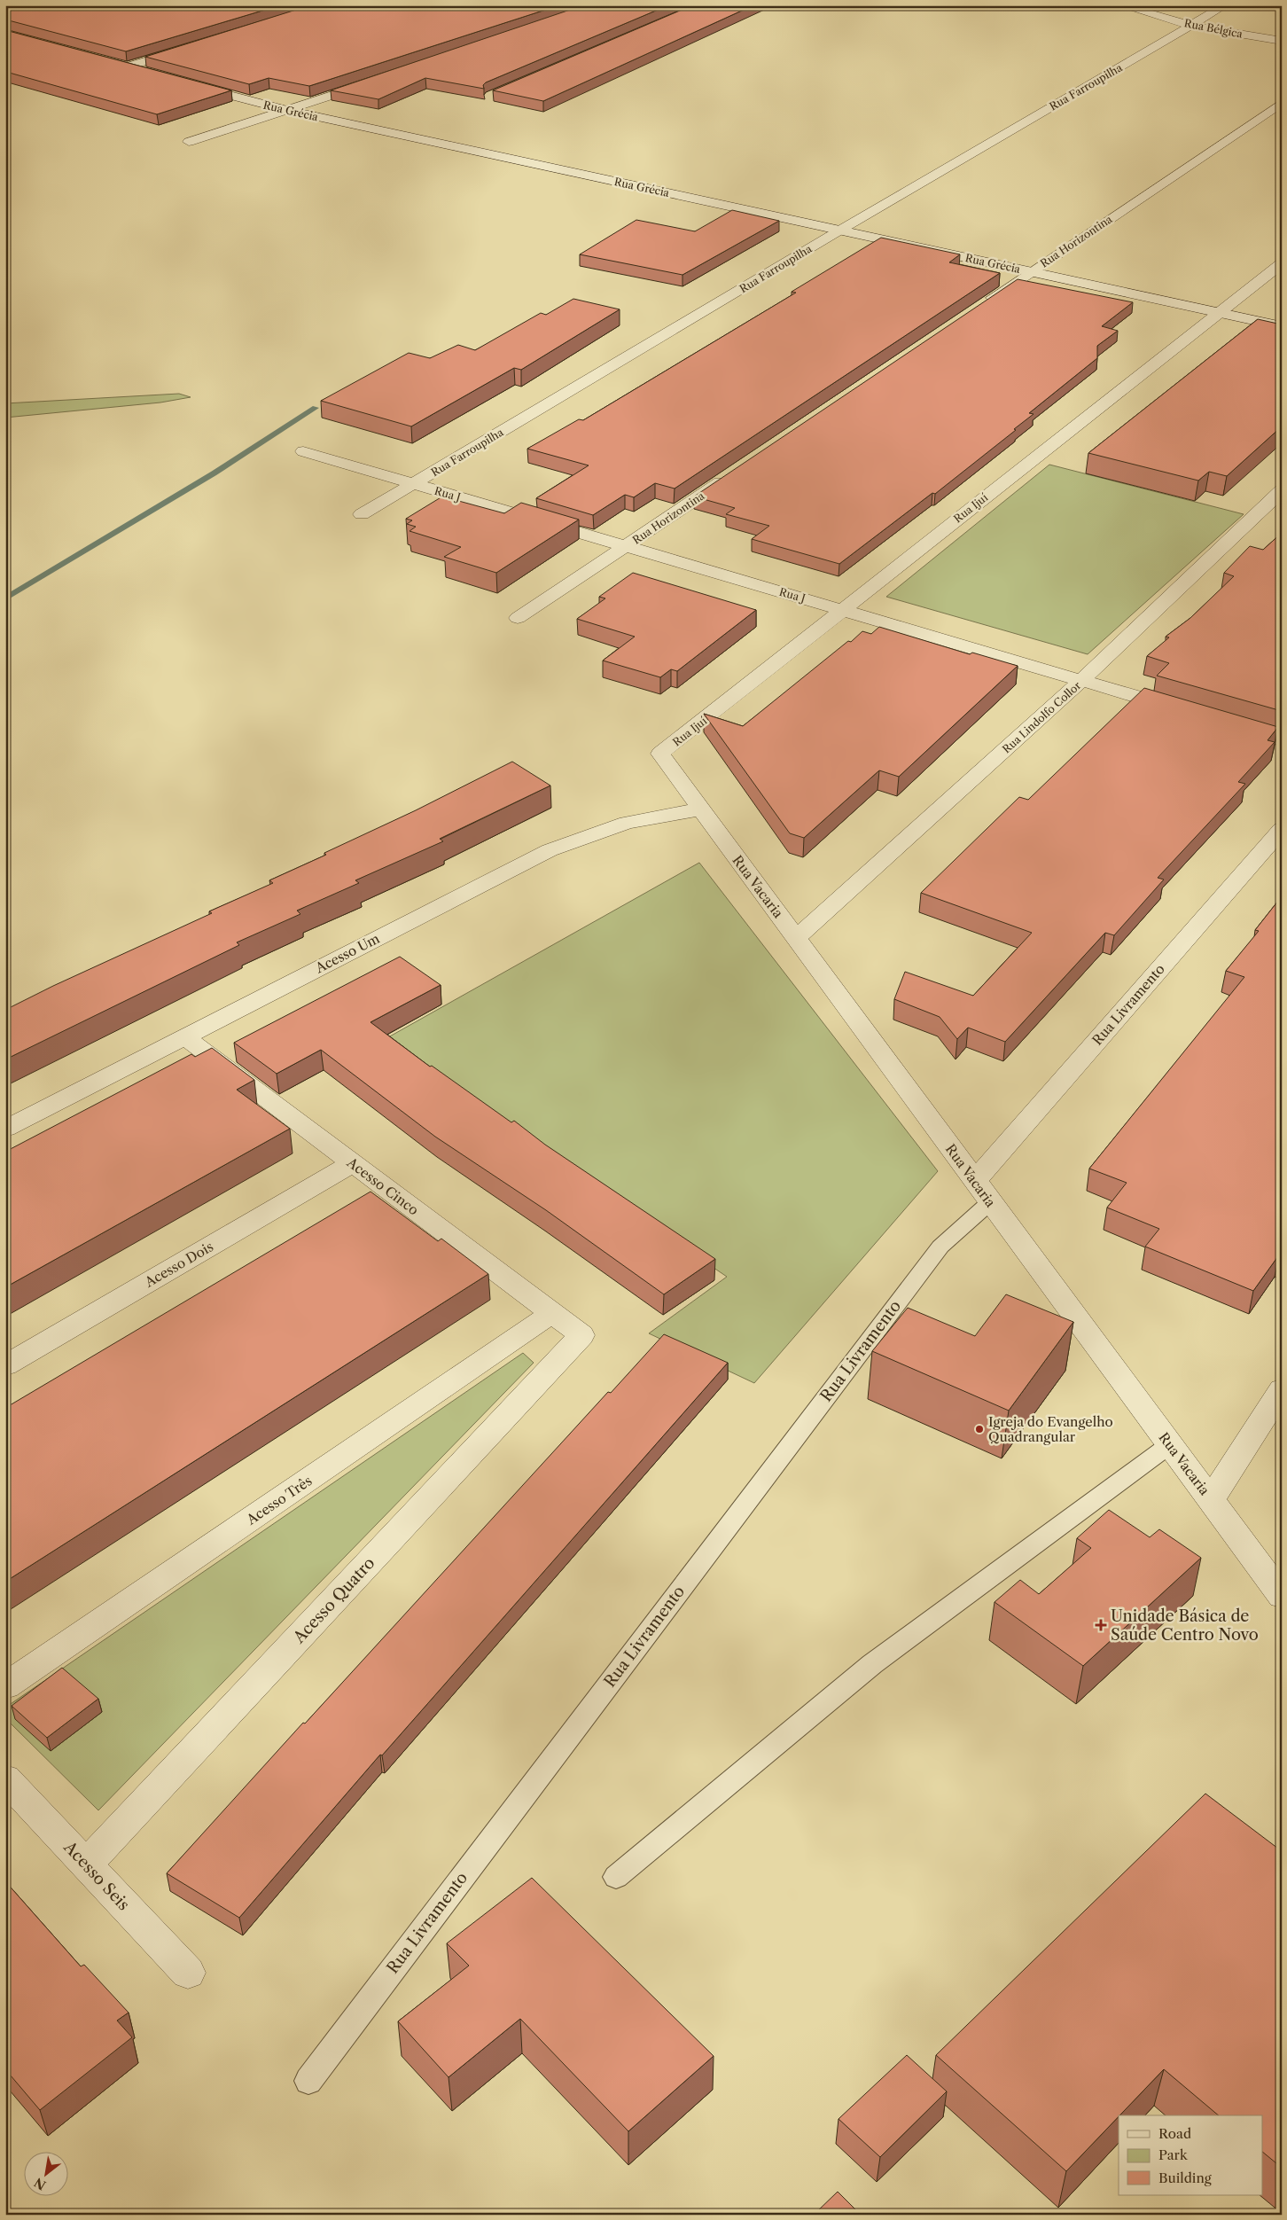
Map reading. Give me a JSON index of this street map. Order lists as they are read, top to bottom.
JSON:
{
  "streets": {
    "street": [
      "Rua Bélgica",
      "Rua Farroupilha",
      "Rua Grécia",
      "Rua Horizontina",
      "Rua J",
      "Rua Ijuí",
      "Rua Lindolfo Collor",
      "Rua Vacaria",
      "Acesso Um",
      "Rua Livramento",
      "Acesso Cinco",
      "Acesso Dois",
      "Acesso Três",
      "Acesso Quatro",
      "Acesso Seis"
    ]
  },
  "crossings": [
    ["Rua Bélgica", "Rua Farroupilha"],
    ["Rua Farroupilha", "Rua Grécia"],
    ["Rua Farroupilha", "Rua J"],
    ["Rua Grécia", "Rua Horizontina"],
    ["Rua Grécia", "Rua Ijuí"],
    ["Rua Horizontina", "Rua J"],
    ["Rua J", "Rua Ijuí"],
    ["Rua J", "Rua Lindolfo Collor"],
    ["Rua Ijuí", "Rua Vacaria"],
    ["Rua Lindolfo Collor", "Rua Vacaria"],
    ["Rua Vacaria", "Acesso Um"],
    ["Rua Vacaria", "Rua Livramento"],
    ["Acesso Um", "Acesso Cinco"],
    ["Acesso Cinco", "Acesso Dois"],
    ["Acesso Cinco", "Acesso Três"],
    ["Acesso Cinco", "Acesso Quatro"],
    ["Acesso Quatro", "Acesso Seis"]
  ],
  "places": {
    "other": ["Igreja do Evangelho Quadrangular"],
    "health": ["Unidade Básica de Saúde Centro Novo"]
  },
  "legend": ["Road", "Park", "Building"],
  "north": "bottom left"
}
